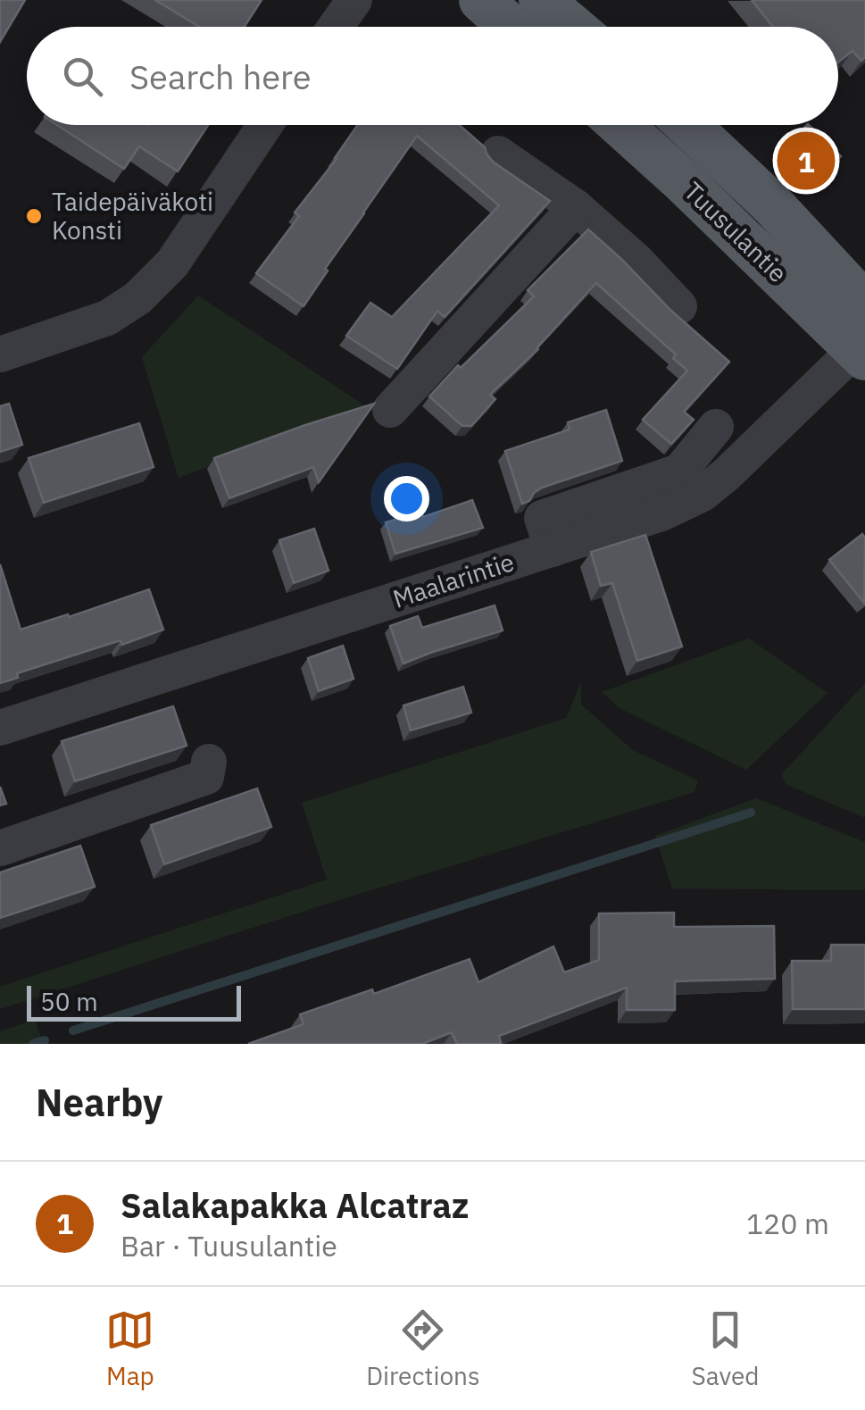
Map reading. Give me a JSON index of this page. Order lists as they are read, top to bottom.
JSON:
{
  "streets": {
    "main road": ["Tuusulantie"],
    "street": ["Maalarintie"]
  },
  "crossings": [
    ["Tuusulantie", "Maalarintie"]
  ],
  "places": ["Taidepäiväkoti Konsti"],
  "scale_bar": "50 m",
  "page": {
    "search": "Search here",
    "pins": "1",
    "scale": "50 m",
    "heading": "Nearby",
    "list": [
      {
        "mark": "1",
        "name": "Salakapakka Alcatraz",
        "note": "Bar · Tuusulantie",
        "value": "120 m"
      }
    ],
    "nav": ["Map", "Directions", "Saved"]
  }
}
